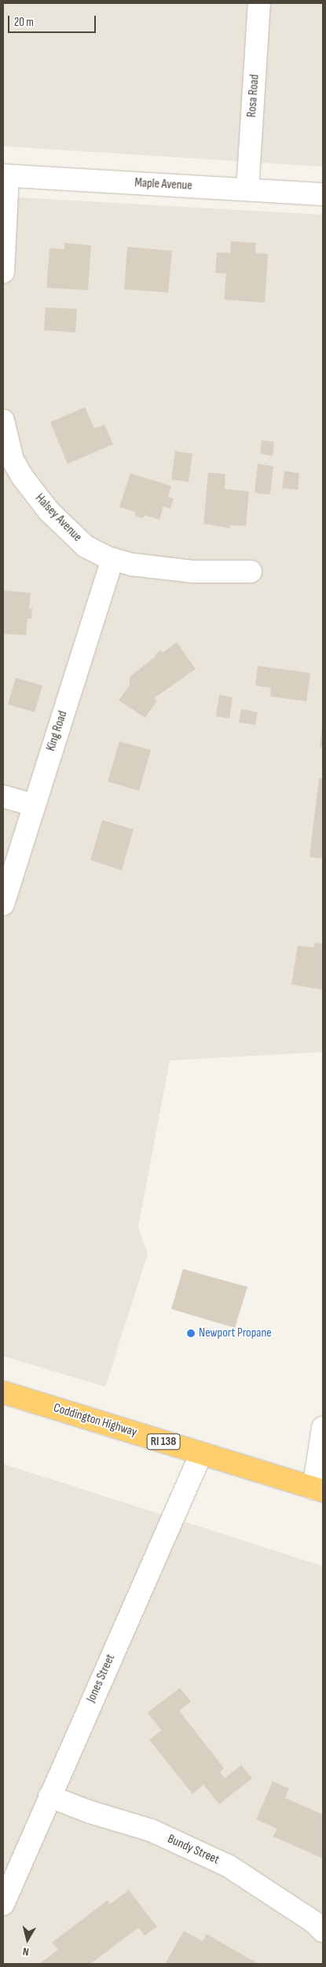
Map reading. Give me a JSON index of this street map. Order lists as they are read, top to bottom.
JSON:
{
  "streets": {
    "highway": ["Coddington Highway", "RI 138"],
    "street": [
      "Rosa Road",
      "Maple Avenue",
      "Halsey Avenue",
      "King Road",
      "Jones Street",
      "Bundy Street"
    ]
  },
  "crossings": [
    ["Rosa Road", "Maple Avenue"],
    ["Halsey Avenue", "King Road"],
    ["Coddington Highway", "Jones Street"],
    ["Jones Street", "Bundy Street"]
  ],
  "places": ["Newport Propane"],
  "scale_bar": "20 m",
  "north": "bottom"
}
